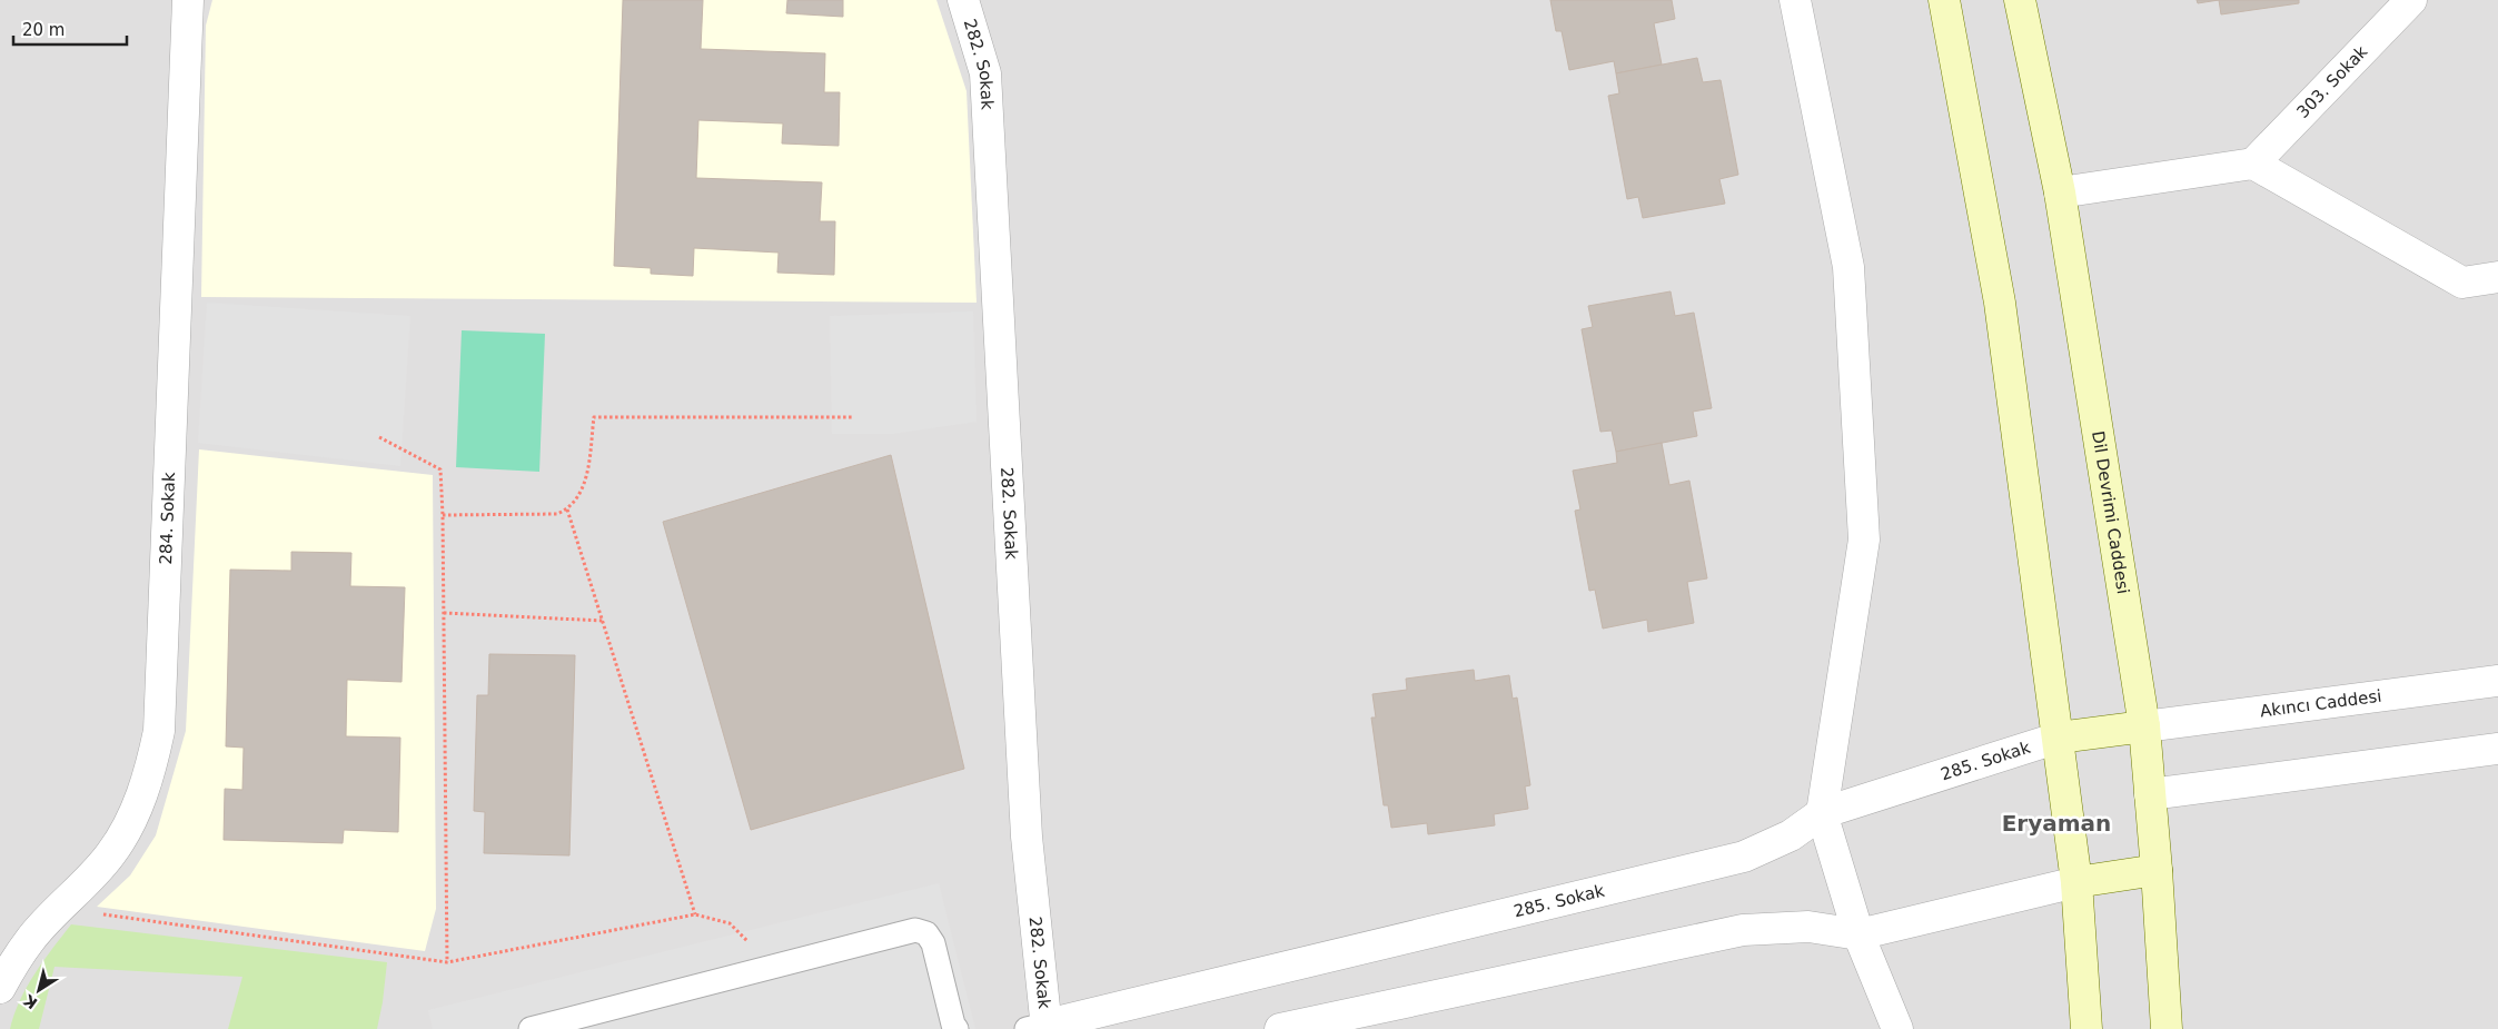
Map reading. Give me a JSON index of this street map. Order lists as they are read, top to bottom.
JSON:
{
  "streets": {
    "main road": ["Dil Devrimi Caddesi"],
    "street": [
      "282. Sokak",
      "303. Sokak",
      "284. Sokak",
      "Akıncı Caddesi",
      "285. Sokak"
    ]
  },
  "crossings": [
    ["282. Sokak", "285. Sokak"],
    ["Dil Devrimi Caddesi", "Akıncı Caddesi"]
  ],
  "districts": ["Eryaman"],
  "scale_bar": "20 m",
  "north": "bottom left"
}
